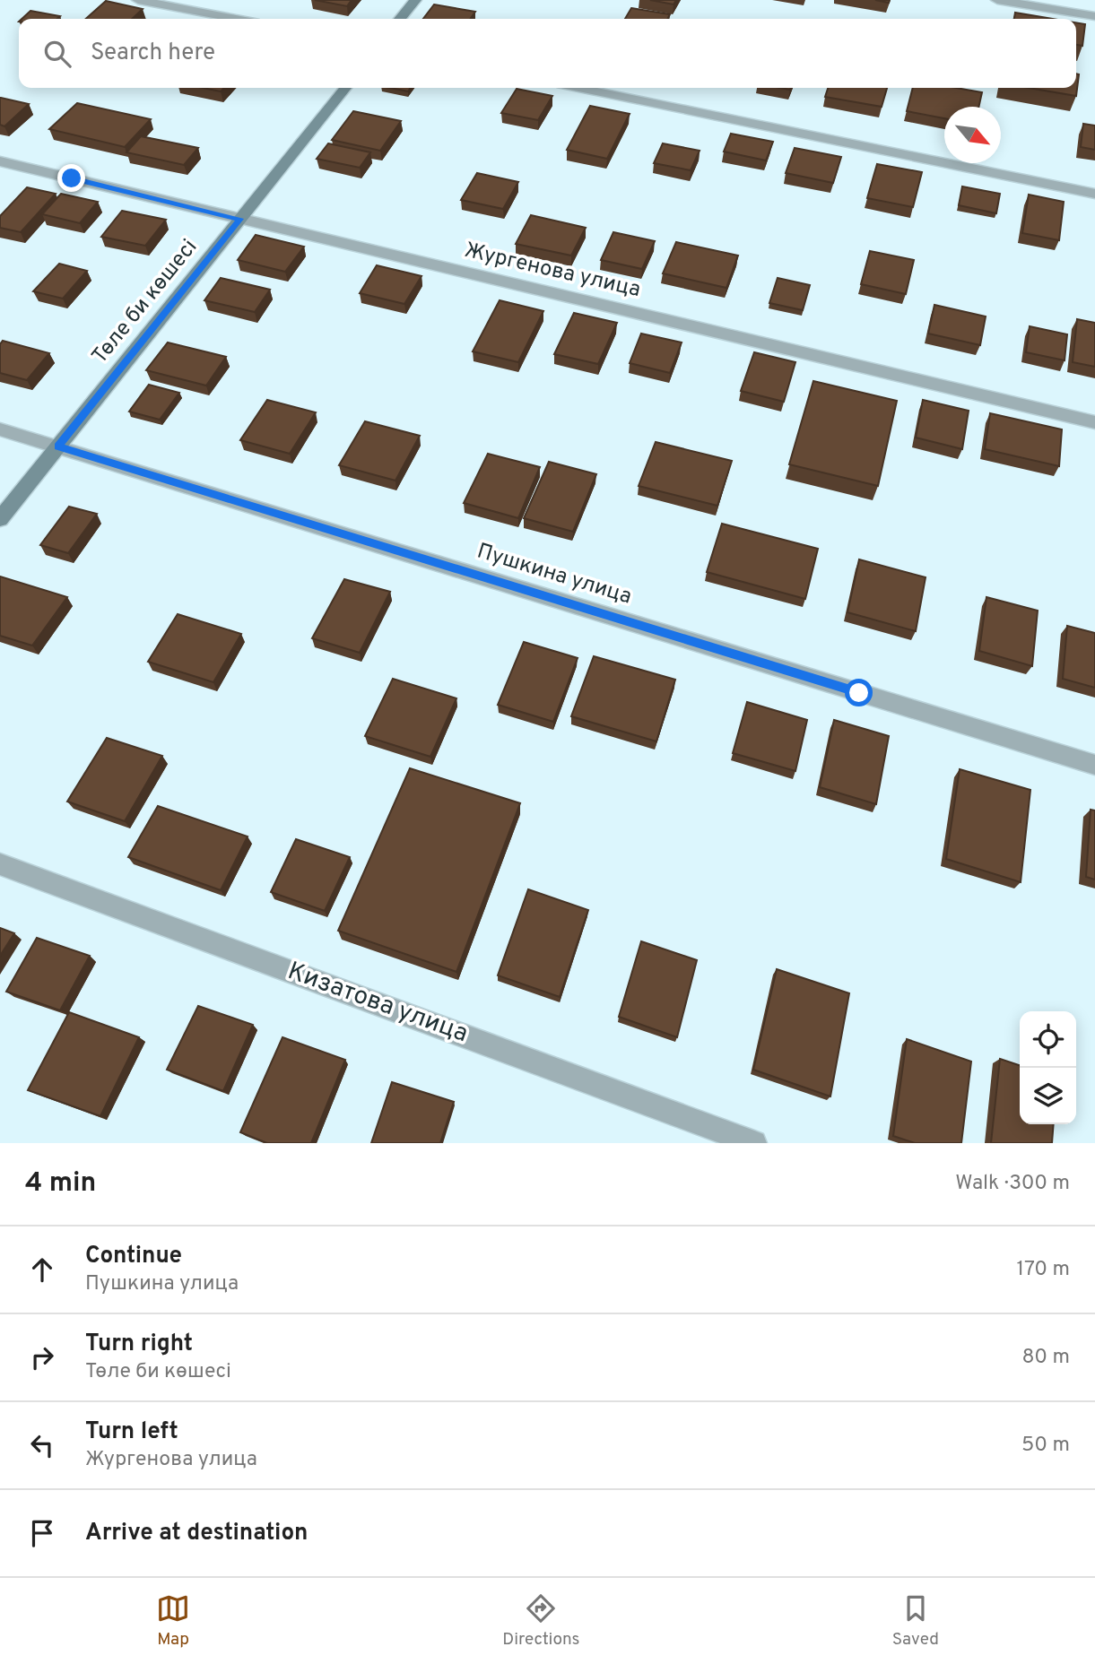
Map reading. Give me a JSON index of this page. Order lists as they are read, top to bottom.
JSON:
{
  "streets": {
    "street": [
      "Жургенова улица",
      "Төле би көшесі",
      "Пушкина улица",
      "Кизатова улица"
    ]
  },
  "crossings": [
    ["Жургенова улица", "Төле би көшесі"],
    ["Төле би көшесі", "Пушкина улица"]
  ],
  "north": "bottom right",
  "page": {
    "search": "Search here",
    "heading": ["4 min", "Walk · 300 m"],
    "list": [
      ["Continue", "Пушкина улица", "170 m"],
      ["Turn right", "Төле би көшесі", "80 m"],
      ["Turn left", "Жургенова улица", "50 m"],
      "Arrive at destination"
    ],
    "nav": ["Map", "Directions", "Saved"]
  }
}
